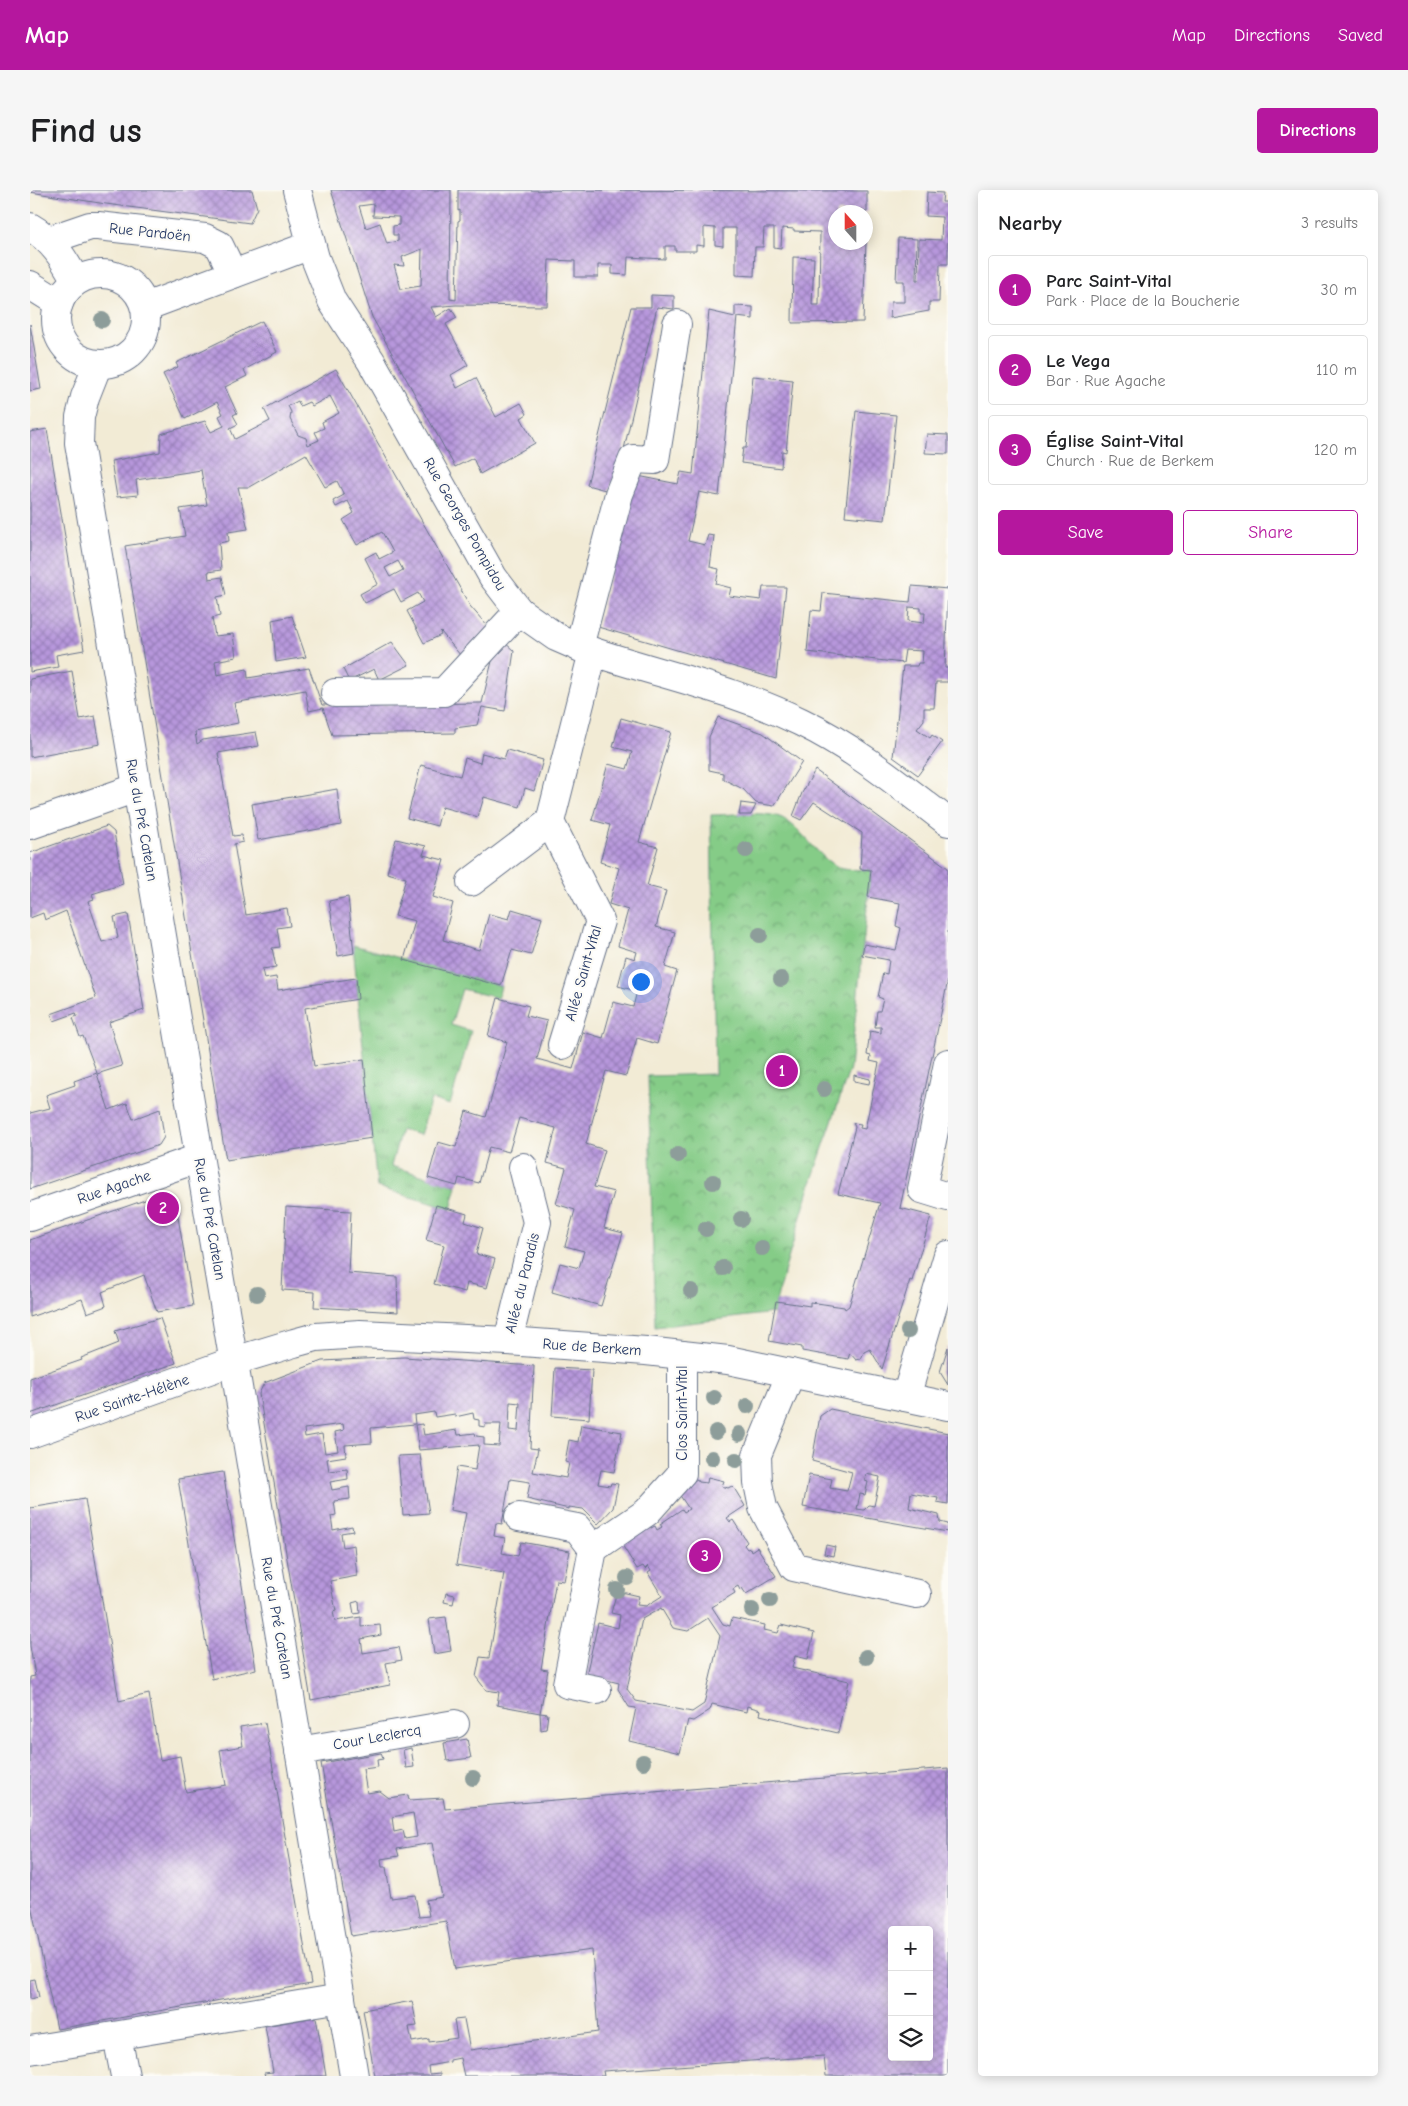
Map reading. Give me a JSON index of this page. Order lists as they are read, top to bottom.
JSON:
{
  "streets": {
    "street": [
      "Rue Pardoën",
      "Rue Georges Pompidou",
      "Rue du Pré Catelan",
      "Allée Saint-Vital",
      "Rue Agache",
      "Allée du Paradis",
      "Rue de Berkem",
      "Rue Sainte-Hélène",
      "Clos Saint-Vital",
      "Cour Leclercq"
    ]
  },
  "crossings": [
    ["Rue Pardoën", "Rue du Pré Catelan"],
    ["Rue du Pré Catelan", "Rue Agache"],
    ["Rue du Pré Catelan", "Rue de Berkem"],
    ["Rue du Pré Catelan", "Rue Sainte-Hélène"],
    ["Rue du Pré Catelan", "Cour Leclercq"],
    ["Allée du Paradis", "Rue de Berkem"],
    ["Rue de Berkem", "Rue Sainte-Hélène"],
    ["Rue de Berkem", "Clos Saint-Vital"]
  ],
  "north": "top",
  "page": {
    "header": "Map",
    "nav": ["Map", "Directions", "Saved"],
    "buttons": [
      "Directions",
      ["Save", "Share"]
    ],
    "title": "Find us",
    "heading": ["Nearby", "3 results"],
    "list": [
      {
        "mark": "1",
        "name": "Parc Saint-Vital",
        "note": "Park · Place de la Boucherie",
        "value": "30 m"
      },
      {
        "mark": "2",
        "name": "Le Vega",
        "note": "Bar · Rue Agache",
        "value": "110 m"
      },
      {
        "mark": "3",
        "name": "Église Saint-Vital",
        "note": "Church · Rue de Berkem",
        "value": "120 m"
      }
    ],
    "pins": ["1", "2", "3"],
    "map_buttons": ["+", "−"]
  }
}
